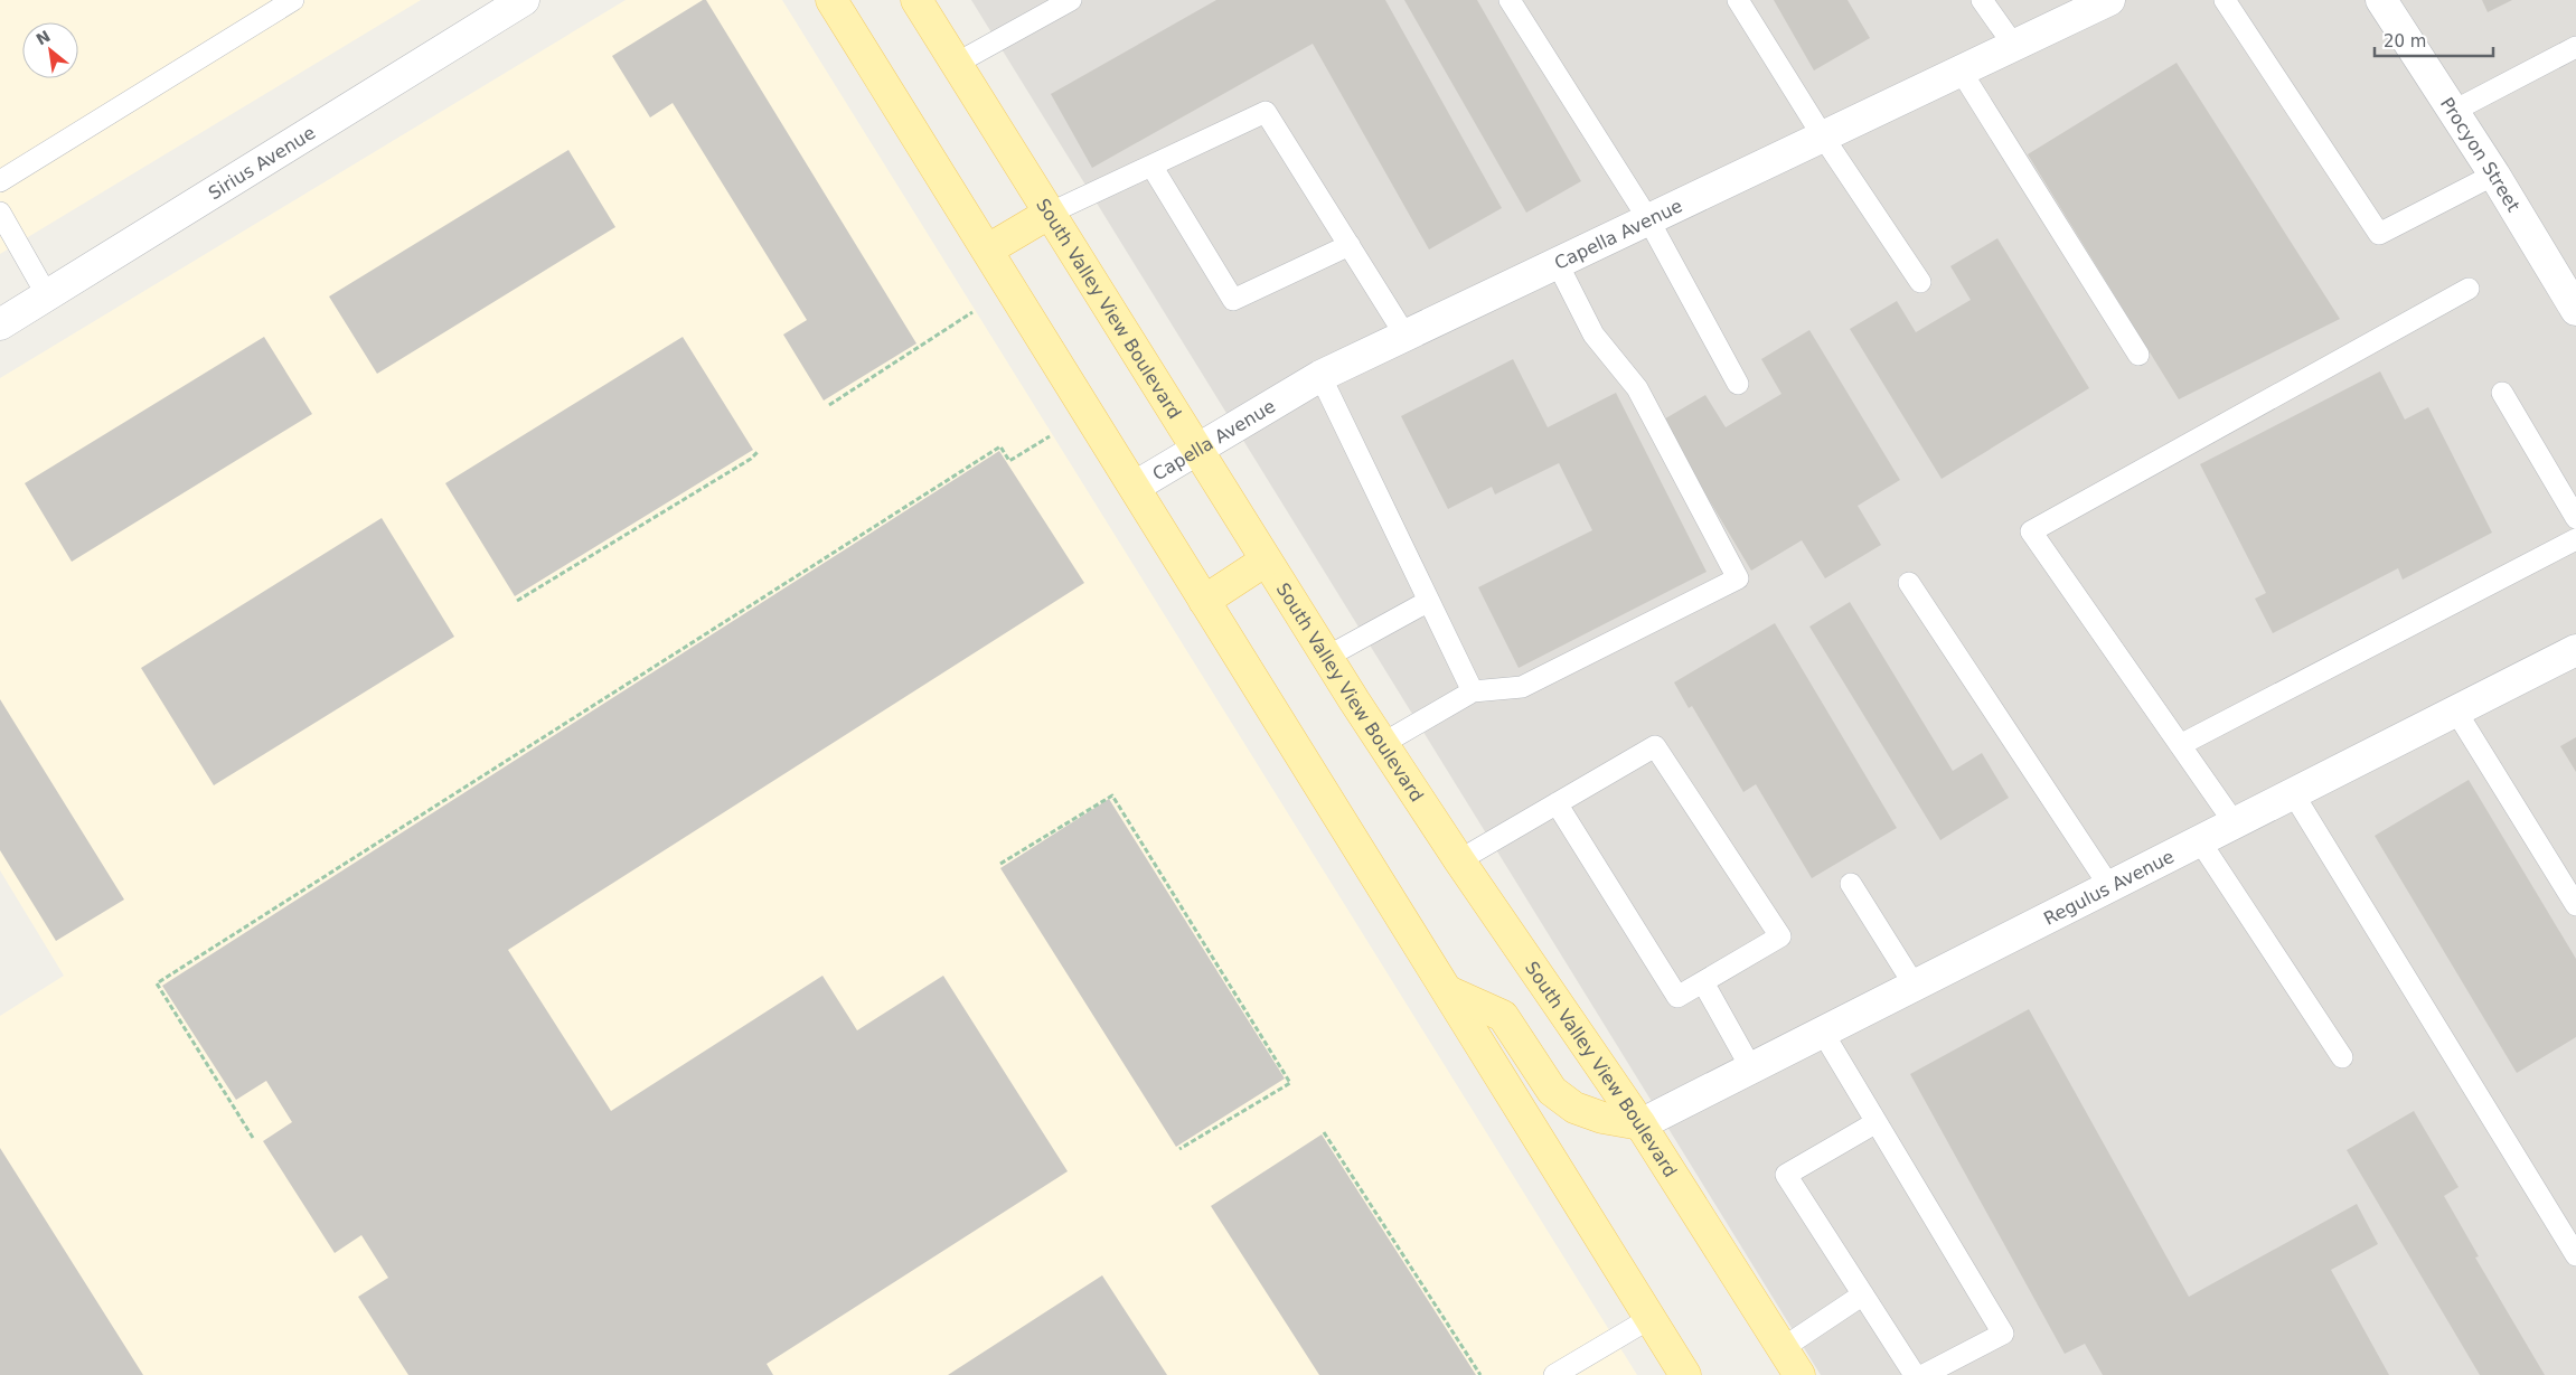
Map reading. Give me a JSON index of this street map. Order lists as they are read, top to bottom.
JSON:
{
  "streets": {
    "main road": ["South Valley View Boulevard"],
    "street": [
      "Procyon Street",
      "Sirius Avenue",
      "Capella Avenue",
      "Regulus Avenue"
    ]
  },
  "crossings": [
    ["Capella Avenue", "South Valley View Boulevard"],
    ["South Valley View Boulevard", "Regulus Avenue"]
  ],
  "scale_bar": "20 m",
  "north": "top left"
}
